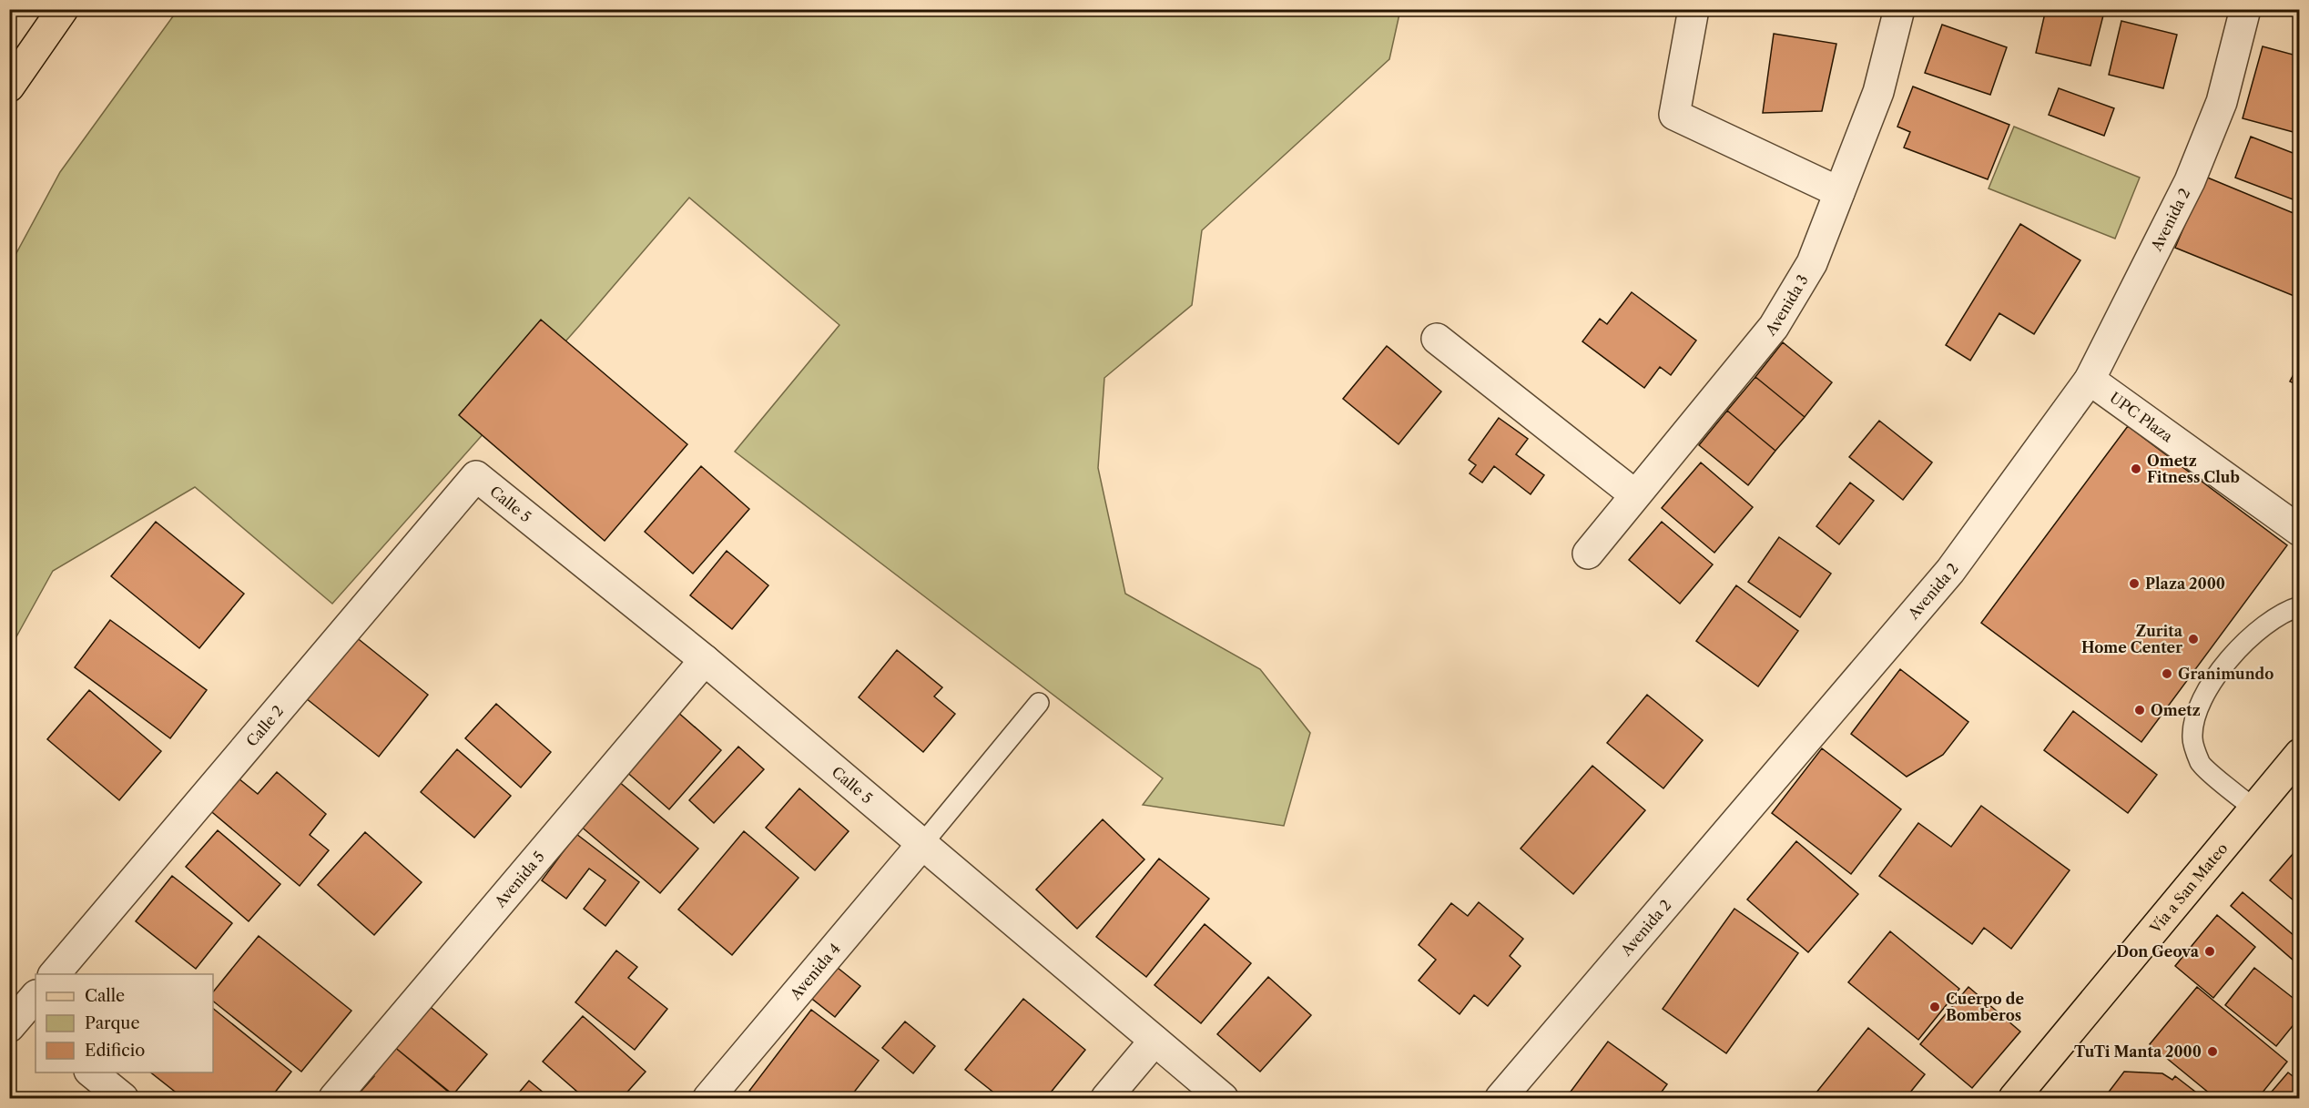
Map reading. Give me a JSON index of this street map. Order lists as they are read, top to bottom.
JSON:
{
  "streets": {
    "main road": ["Vía a San Mateo"],
    "street": [
      "Avenida 2",
      "Avenida 3",
      "UPC Plaza",
      "Calle 5",
      "Calle 2",
      "Avenida 5",
      "Avenida 4"
    ]
  },
  "crossings": [
    ["Avenida 2", "UPC Plaza"],
    ["Calle 5", "Calle 2"],
    ["Calle 5", "Avenida 5"],
    ["Calle 5", "Avenida 4"]
  ],
  "places": [
    "Ometz Fitness Club",
    "Plaza 2000",
    "Zurita Home Center",
    "Granimundo",
    "Ometz",
    "Don Geova",
    "Cuerpo de Bomberos",
    "TuTi Manta 2000"
  ],
  "legend": ["Calle", "Parque", "Edificio"]
}
